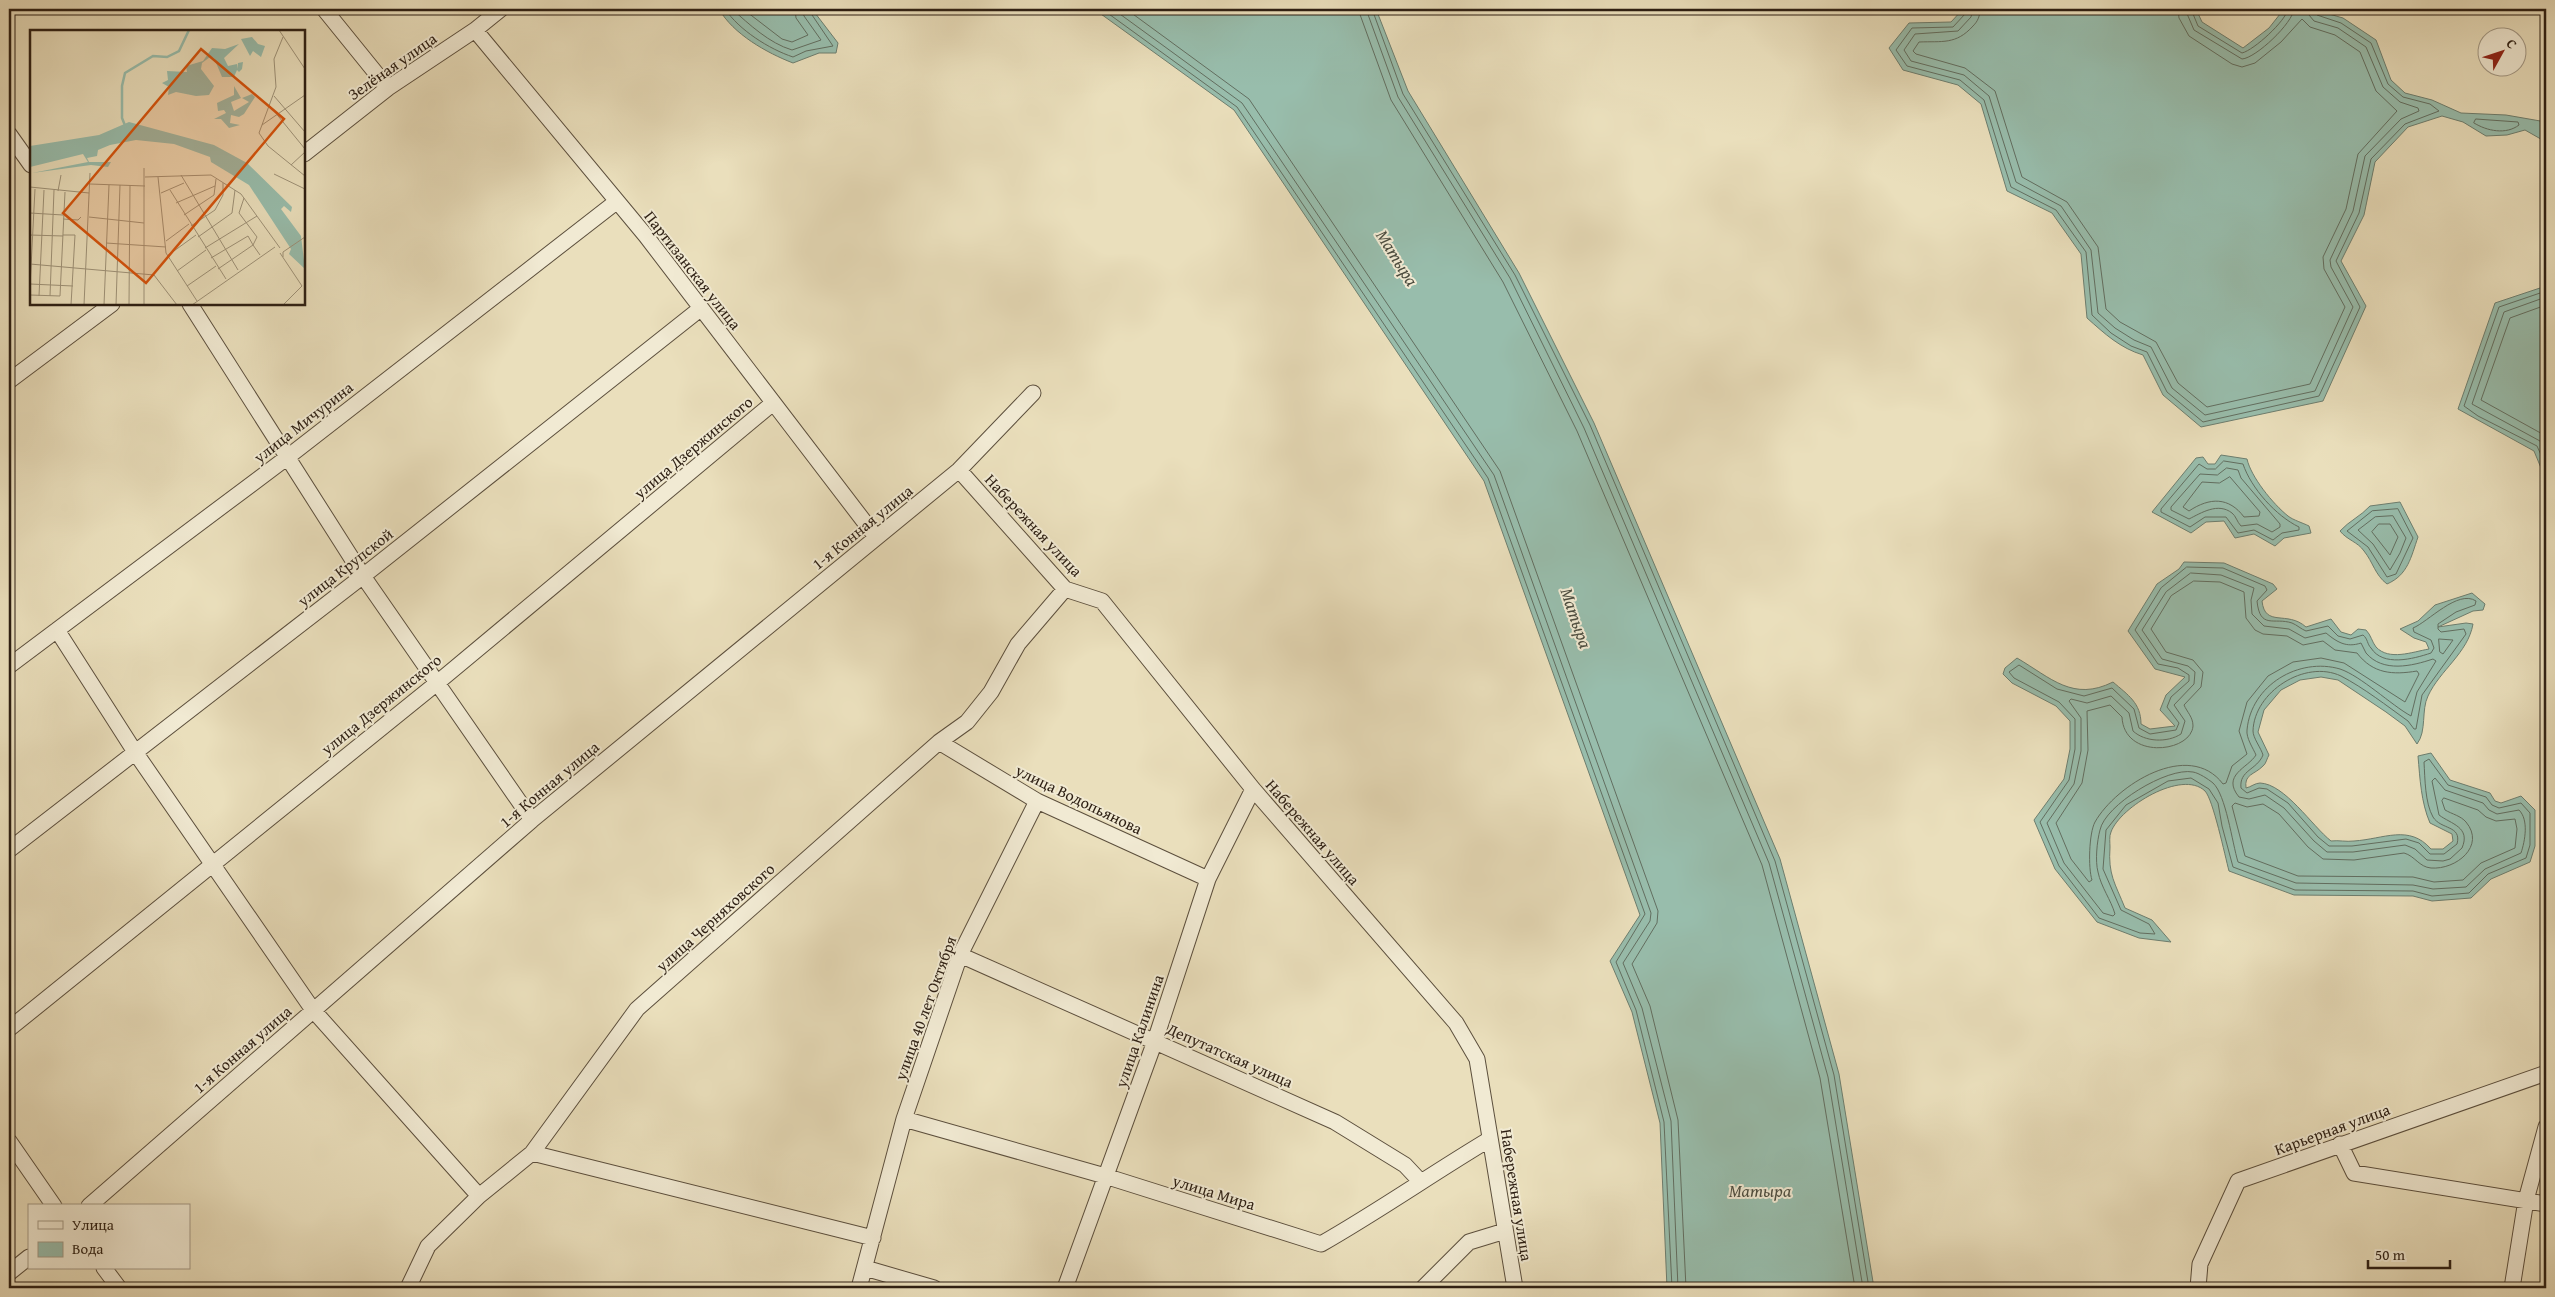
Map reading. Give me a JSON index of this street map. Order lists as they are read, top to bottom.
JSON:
{
  "streets": {
    "street": [
      "Зелёная улица",
      "Партизанская улица",
      "улица Мичурина",
      "улица Дзержинского",
      "Набережная улица",
      "1-я Конная улица",
      "улица Крупской",
      "улица Водопьянова",
      "улица Черняховского",
      "улица 40 лет Октября",
      "улица Калинина",
      "Депутатская улица",
      "Карьерная улица",
      "улица Мира"
    ]
  },
  "crossings": [
    ["Зелёная улица", "Партизанская улица"],
    ["Партизанская улица", "улица Мичурина"],
    ["Партизанская улица", "улица Дзержинского"],
    ["Партизанская улица", "1-я Конная улица"],
    ["Партизанская улица", "улица Крупской"],
    ["Набережная улица", "1-я Конная улица"],
    ["Набережная улица", "улица Черняховского"],
    ["Набережная улица", "улица Калинина"],
    ["Набережная улица", "улица Мира"],
    ["улица Водопьянова", "улица Черняховского"],
    ["улица Водопьянова", "улица 40 лет Октября"],
    ["улица Водопьянова", "улица Калинина"],
    ["улица 40 лет Октября", "Депутатская улица"],
    ["улица 40 лет Октября", "улица Мира"],
    ["улица Калинина", "Депутатская улица"],
    ["улица Калинина", "улица Мира"],
    ["Депутатская улица", "улица Мира"]
  ],
  "water": ["Матыра"],
  "legend": ["Улица", "Вода"],
  "scale_bar": "50 m",
  "north": "top right"
}
